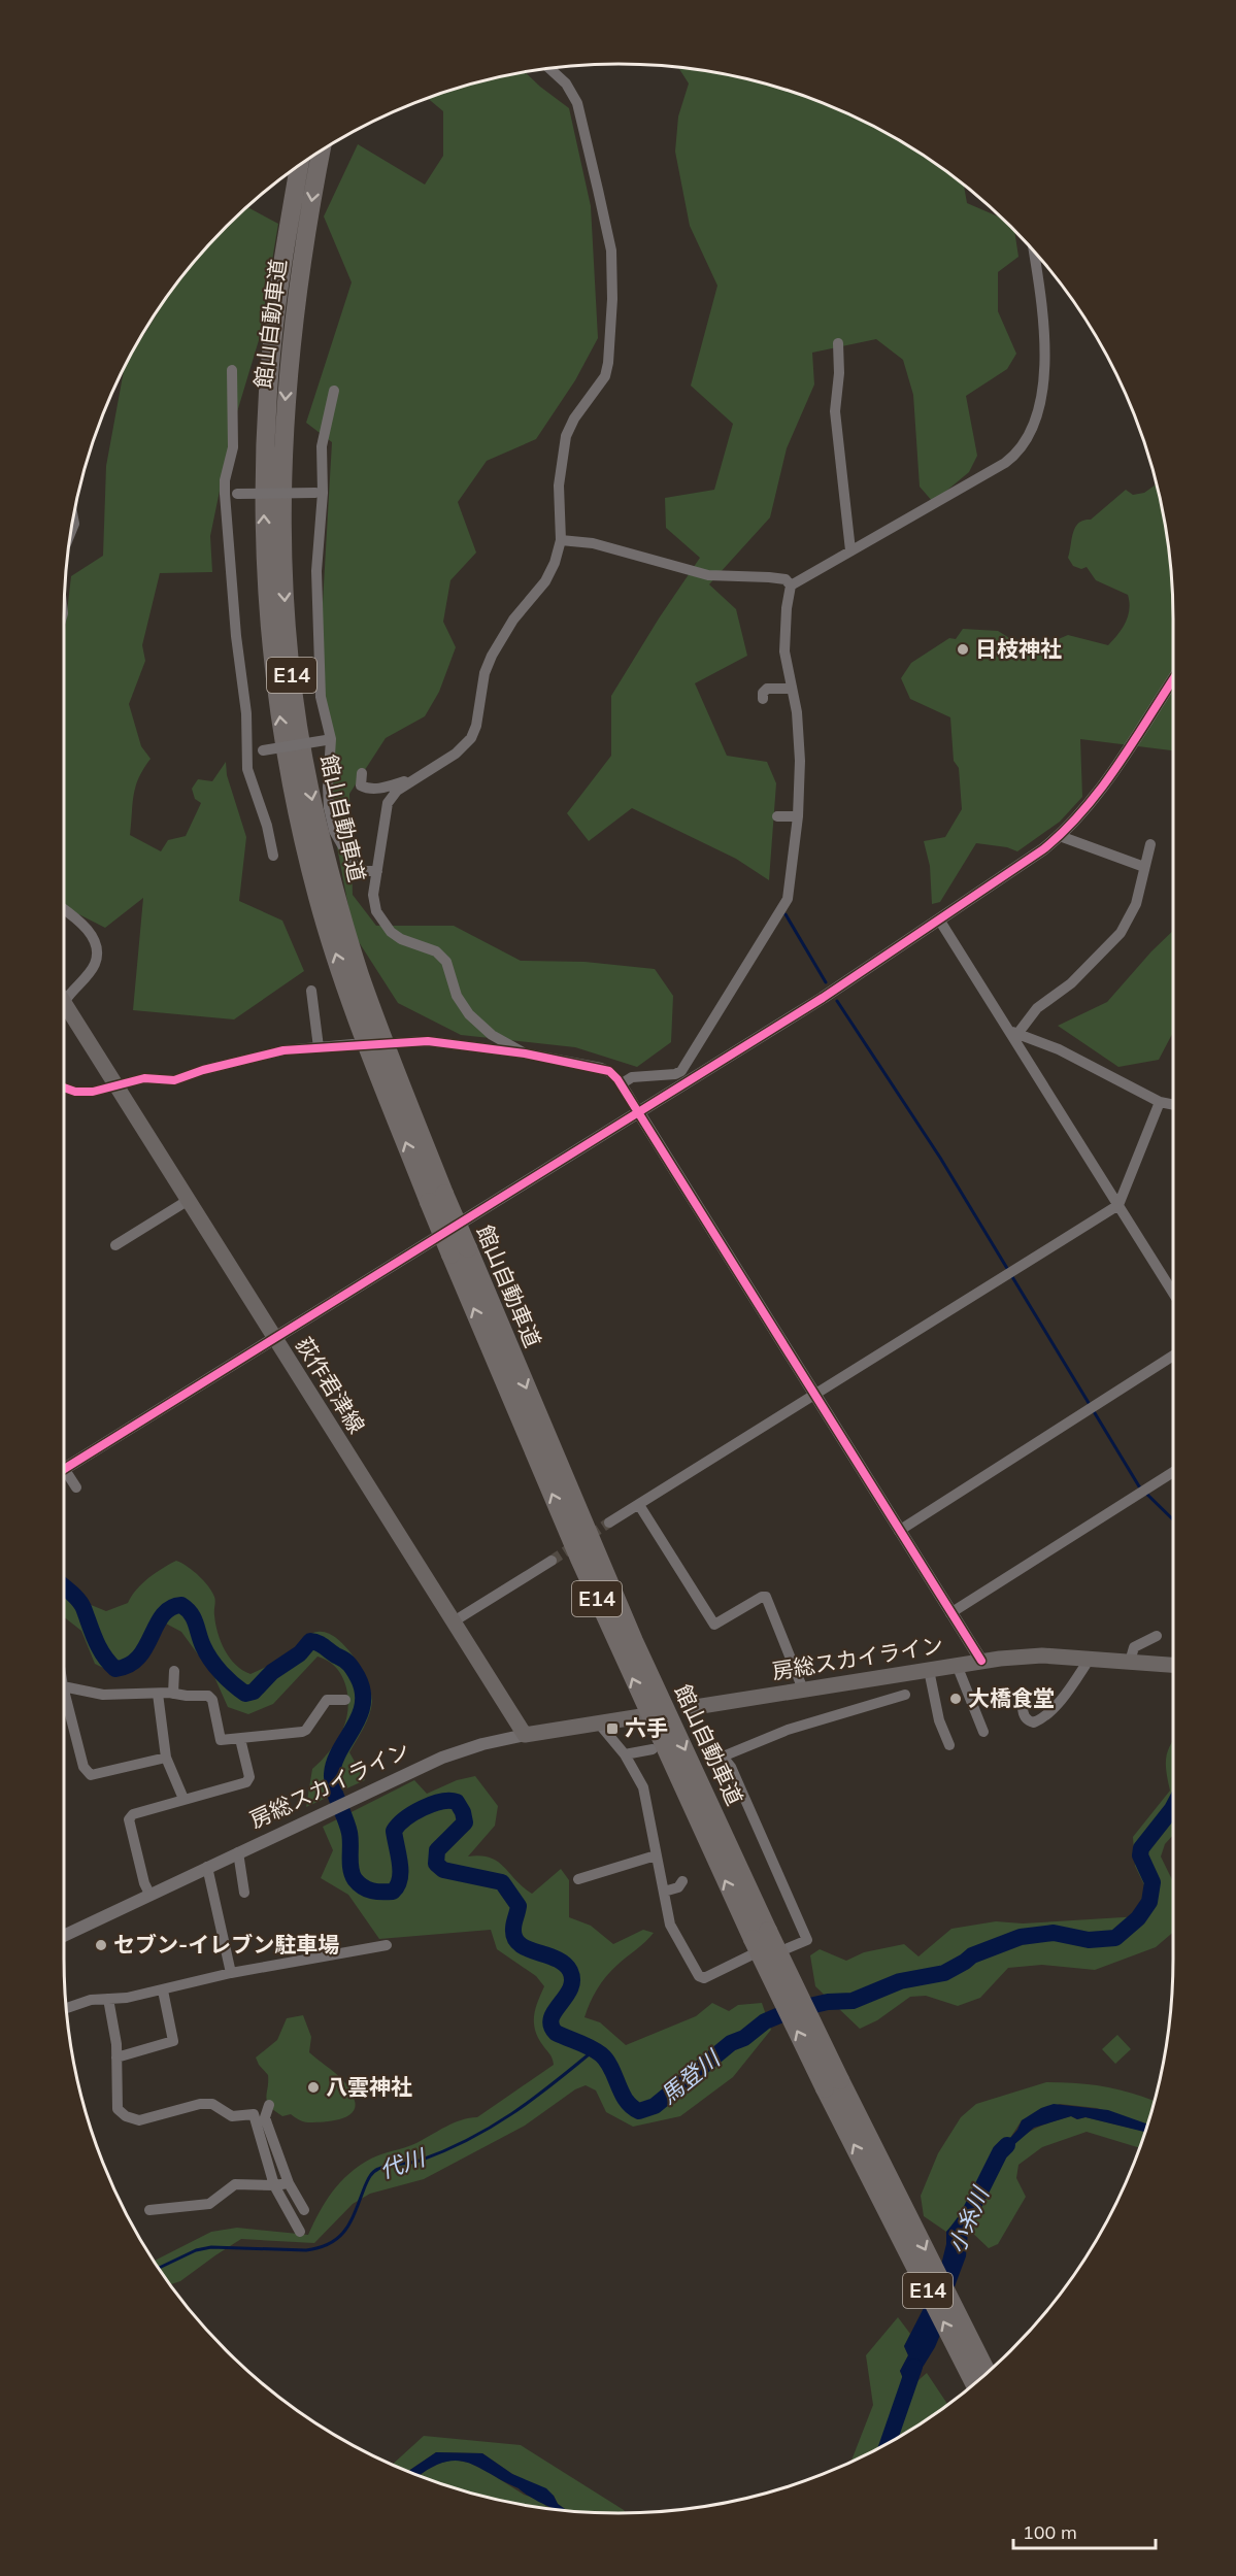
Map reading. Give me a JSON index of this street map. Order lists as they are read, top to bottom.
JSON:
{
  "streets": {
    "highway": ["館山自動車道", "E14"],
    "main road": ["荻作君津線", "房総スカイライン"]
  },
  "crossings": [
    ["荻作君津線", "房総スカイライン"]
  ],
  "water": ["馬登川", "代川", "小糸川"],
  "places": {
    "other": [
      "日枝神社",
      "大橋食堂",
      "セブン-イレブン駐車場",
      "八雲神社"
    ],
    "transit": ["六手"]
  },
  "scale_bar": "100 m"
}
